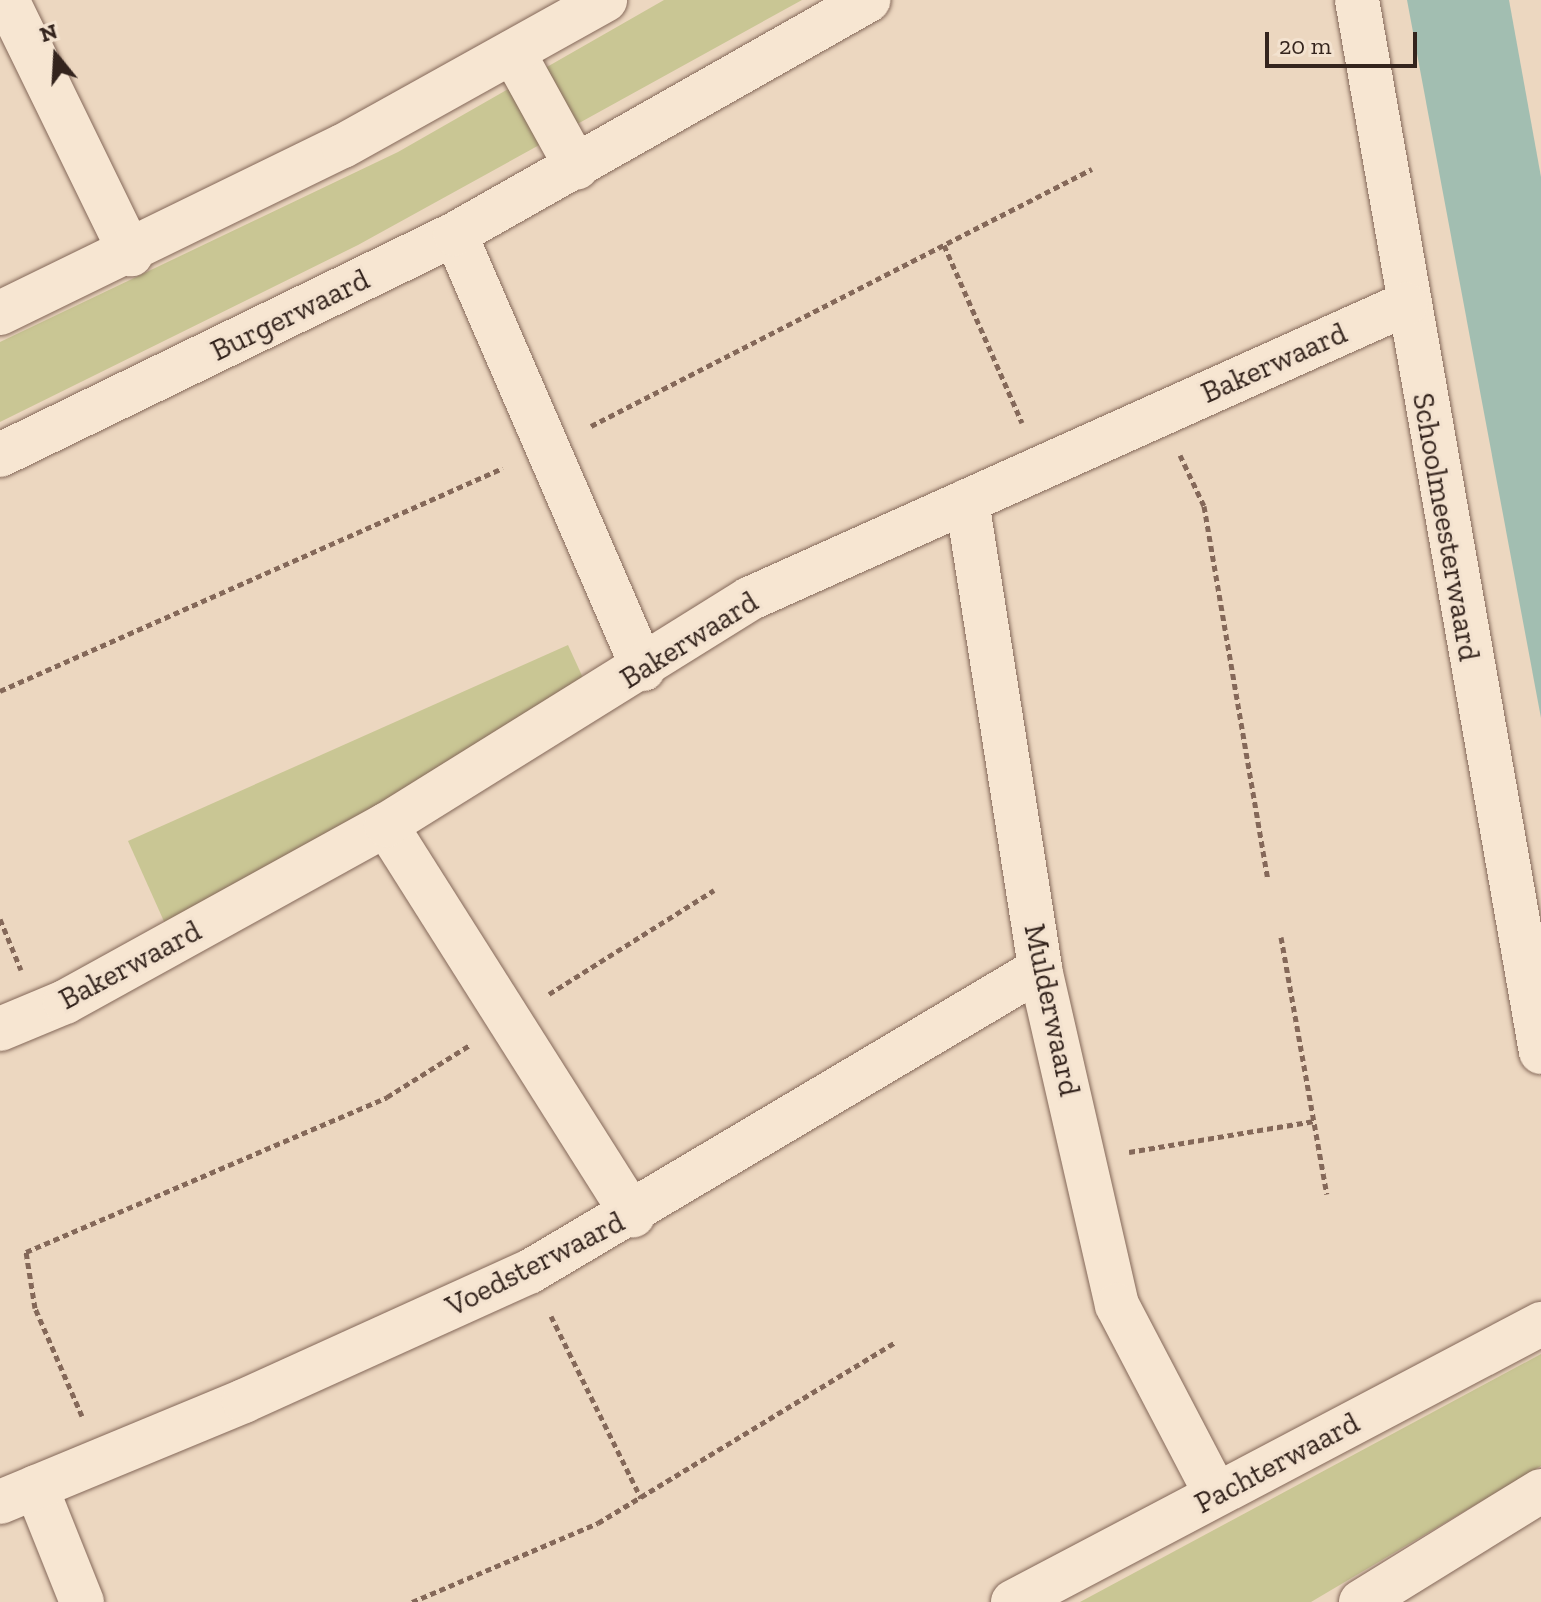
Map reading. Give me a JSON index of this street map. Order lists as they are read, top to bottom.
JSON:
{
  "streets": {
    "street": [
      "Burgerwaard",
      "Bakerwaard",
      "Schoolmeesterwaard",
      "Mulderwaard",
      "Voedsterwaard",
      "Pachterwaard"
    ]
  },
  "crossings": [
    ["Bakerwaard", "Schoolmeesterwaard"],
    ["Bakerwaard", "Mulderwaard"],
    ["Mulderwaard", "Voedsterwaard"],
    ["Mulderwaard", "Pachterwaard"]
  ],
  "scale_bar": "20 m",
  "north": "top"
}
